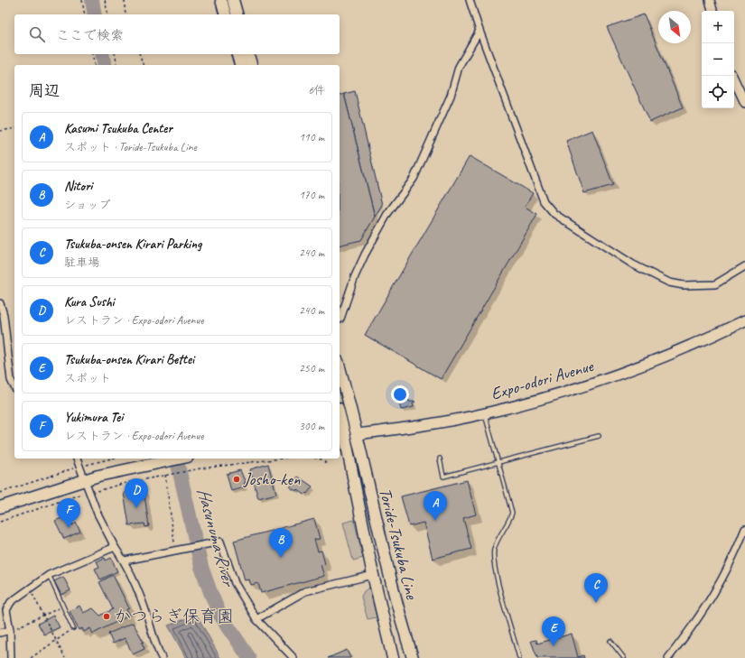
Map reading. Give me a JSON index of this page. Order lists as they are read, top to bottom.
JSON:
{
  "streets": {
    "main road": ["Expo-odori Avenue", "Toride-Tsukuba Line"]
  },
  "crossings": [
    ["Expo-odori Avenue", "Toride-Tsukuba Line"]
  ],
  "water": ["Hasunuma River"],
  "places": ["Josho-ken", "かつらぎ保育園"],
  "north": "bottom right",
  "page": {
    "map_buttons": ["+", "−"],
    "search": "ここで検索",
    "heading": ["周辺", "6件"],
    "list": [
      {
        "mark": "A",
        "name": "Kasumi Tsukuba Center",
        "note": "スポット · Toride-Tsukuba Line",
        "value": "110 m"
      },
      {
        "mark": "B",
        "name": "Nitori",
        "note": "ショップ",
        "value": "170 m"
      },
      {
        "mark": "C",
        "name": "Tsukuba-onsen Kirari Parking",
        "note": "駐車場",
        "value": "240 m"
      },
      {
        "mark": "D",
        "name": "Kura Sushi",
        "note": "レストラン · Expo-odori Avenue",
        "value": "240 m"
      },
      {
        "mark": "E",
        "name": "Tsukuba-onsen Kirari Bettei",
        "note": "スポット",
        "value": "250 m"
      },
      {
        "mark": "F",
        "name": "Yukimura Tei",
        "note": "レストラン · Expo-odori Avenue",
        "value": "300 m"
      }
    ],
    "pins": [
      "D",
      "A",
      "F",
      "B",
      "C",
      "E"
    ]
  }
}
